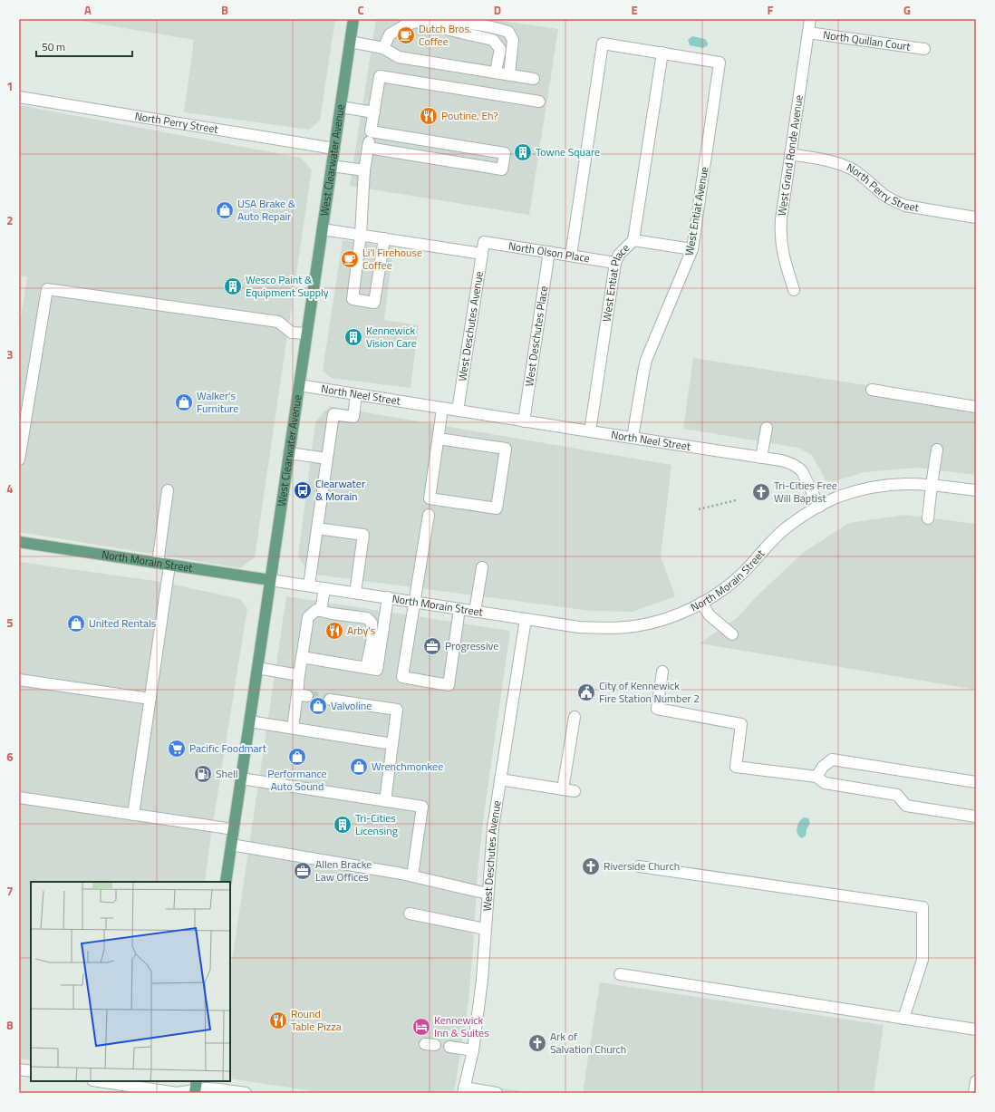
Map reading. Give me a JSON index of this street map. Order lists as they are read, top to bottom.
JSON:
{
  "streets": {
    "main road": ["West Clearwater Avenue", "North Morain Street"],
    "street": [
      "North Quillan Court",
      "North Perry Street",
      "West Grand Ronde Avenue",
      "West Entiat Avenue",
      "North Olson Place",
      "West Entiat Place",
      "West Deschutes Avenue",
      "West Deschutes Place",
      "North Neel Street"
    ]
  },
  "crossings": [
    ["North Quillan Court", "West Grand Ronde Avenue"],
    ["North Perry Street", "West Grand Ronde Avenue"],
    ["North Perry Street", "West Clearwater Avenue"],
    ["West Clearwater Avenue", "North Neel Street"],
    ["West Clearwater Avenue", "North Morain Street"],
    ["West Entiat Avenue", "West Entiat Place"],
    ["West Entiat Avenue", "North Neel Street"],
    ["North Olson Place", "West Entiat Place"],
    ["North Olson Place", "West Deschutes Avenue"],
    ["North Olson Place", "West Deschutes Place"],
    ["West Entiat Place", "North Neel Street"],
    ["West Deschutes Avenue", "North Neel Street"],
    ["West Deschutes Avenue", "North Morain Street"],
    ["West Deschutes Place", "North Neel Street"],
    ["North Neel Street", "North Morain Street"]
  ],
  "places": {
    "cafe": ["Dutch Bros. Coffee", "Li'l Firehouse Coffee"],
    "restaurant": ["Poutine, Eh?", "Arby's", "Round Table Pizza"],
    "building": [
      "Towne Square",
      "Wesco Paint & Equipment Supply",
      "Kennewick Vision Care",
      "Tri-Cities Licensing"
    ],
    "shop": [
      "USA Brake & Auto Repair",
      "Walker's Furniture",
      "United Rentals",
      "Valvoline",
      "Performance Auto Sound",
      "Wrenchmonkee"
    ],
    "bus stop": ["Clearwater & Morain"],
    "church": ["Tri-Cities Free Will Baptist", "Riverside Church", "Ark of Salvation Church"],
    "office": ["Progressive", "Allen Bracke Law Offices"],
    "public building": ["City of Kennewick Fire Station Number 2"],
    "supermarket": ["Pacific Foodmart"],
    "fuel station": ["Shell"],
    "hotel": ["Kennewick Inn & Suites"]
  },
  "scale_bar": "50 m",
  "grid": {
    "columns": [
      "A",
      "B",
      "C",
      "D",
      "E",
      "F",
      "G"
    ],
    "rows": [
      "1",
      "2",
      "3",
      "4",
      "5",
      "6",
      "7",
      "8"
    ]
  }
}
